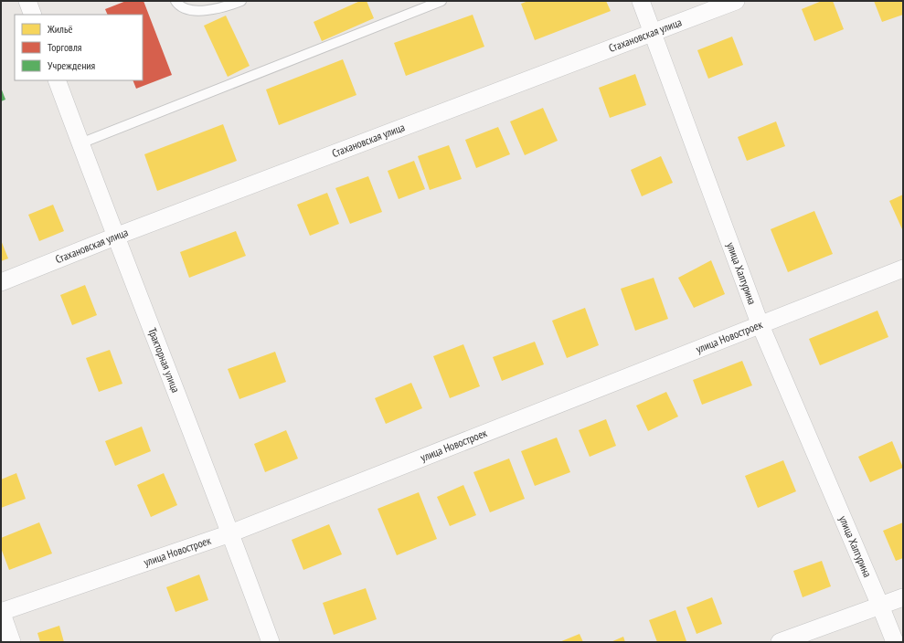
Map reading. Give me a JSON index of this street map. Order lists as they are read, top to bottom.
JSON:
{
  "streets": {
    "street": [
      "Стахановская улица",
      "улица Халтурина",
      "улица Новостроек",
      "Тракторная улица"
    ]
  },
  "crossings": [
    ["Стахановская улица", "улица Халтурина"],
    ["Стахановская улица", "Тракторная улица"],
    ["улица Халтурина", "улица Новостроек"],
    ["улица Новостроек", "Тракторная улица"]
  ],
  "legend": ["Жильё", "Торговля", "Учреждения"]
}
